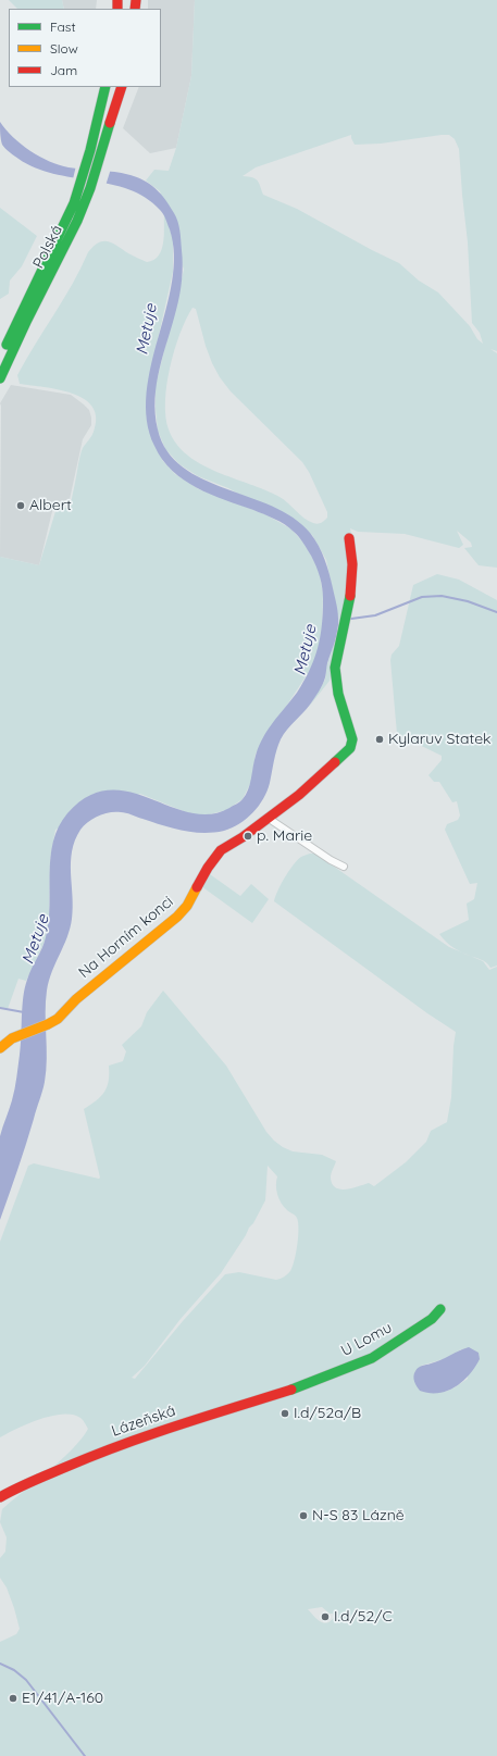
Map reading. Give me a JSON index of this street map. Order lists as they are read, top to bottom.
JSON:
{
  "streets": {
    "main road": [
      "Polská",
      "Na Horním konci",
      "U Lomu",
      "Lázeňská"
    ]
  },
  "crossings": [
    ["U Lomu", "Lázeňská"]
  ],
  "water": ["Metuje"],
  "places": [
    "Albert",
    "Kylaruv Statek",
    "p. Marie",
    "I.d/52a/B",
    "N-S 83 Lázně",
    "I.d/52/C",
    "E1/41/A-160"
  ],
  "legend": ["Fast", "Slow", "Jam"]
}
